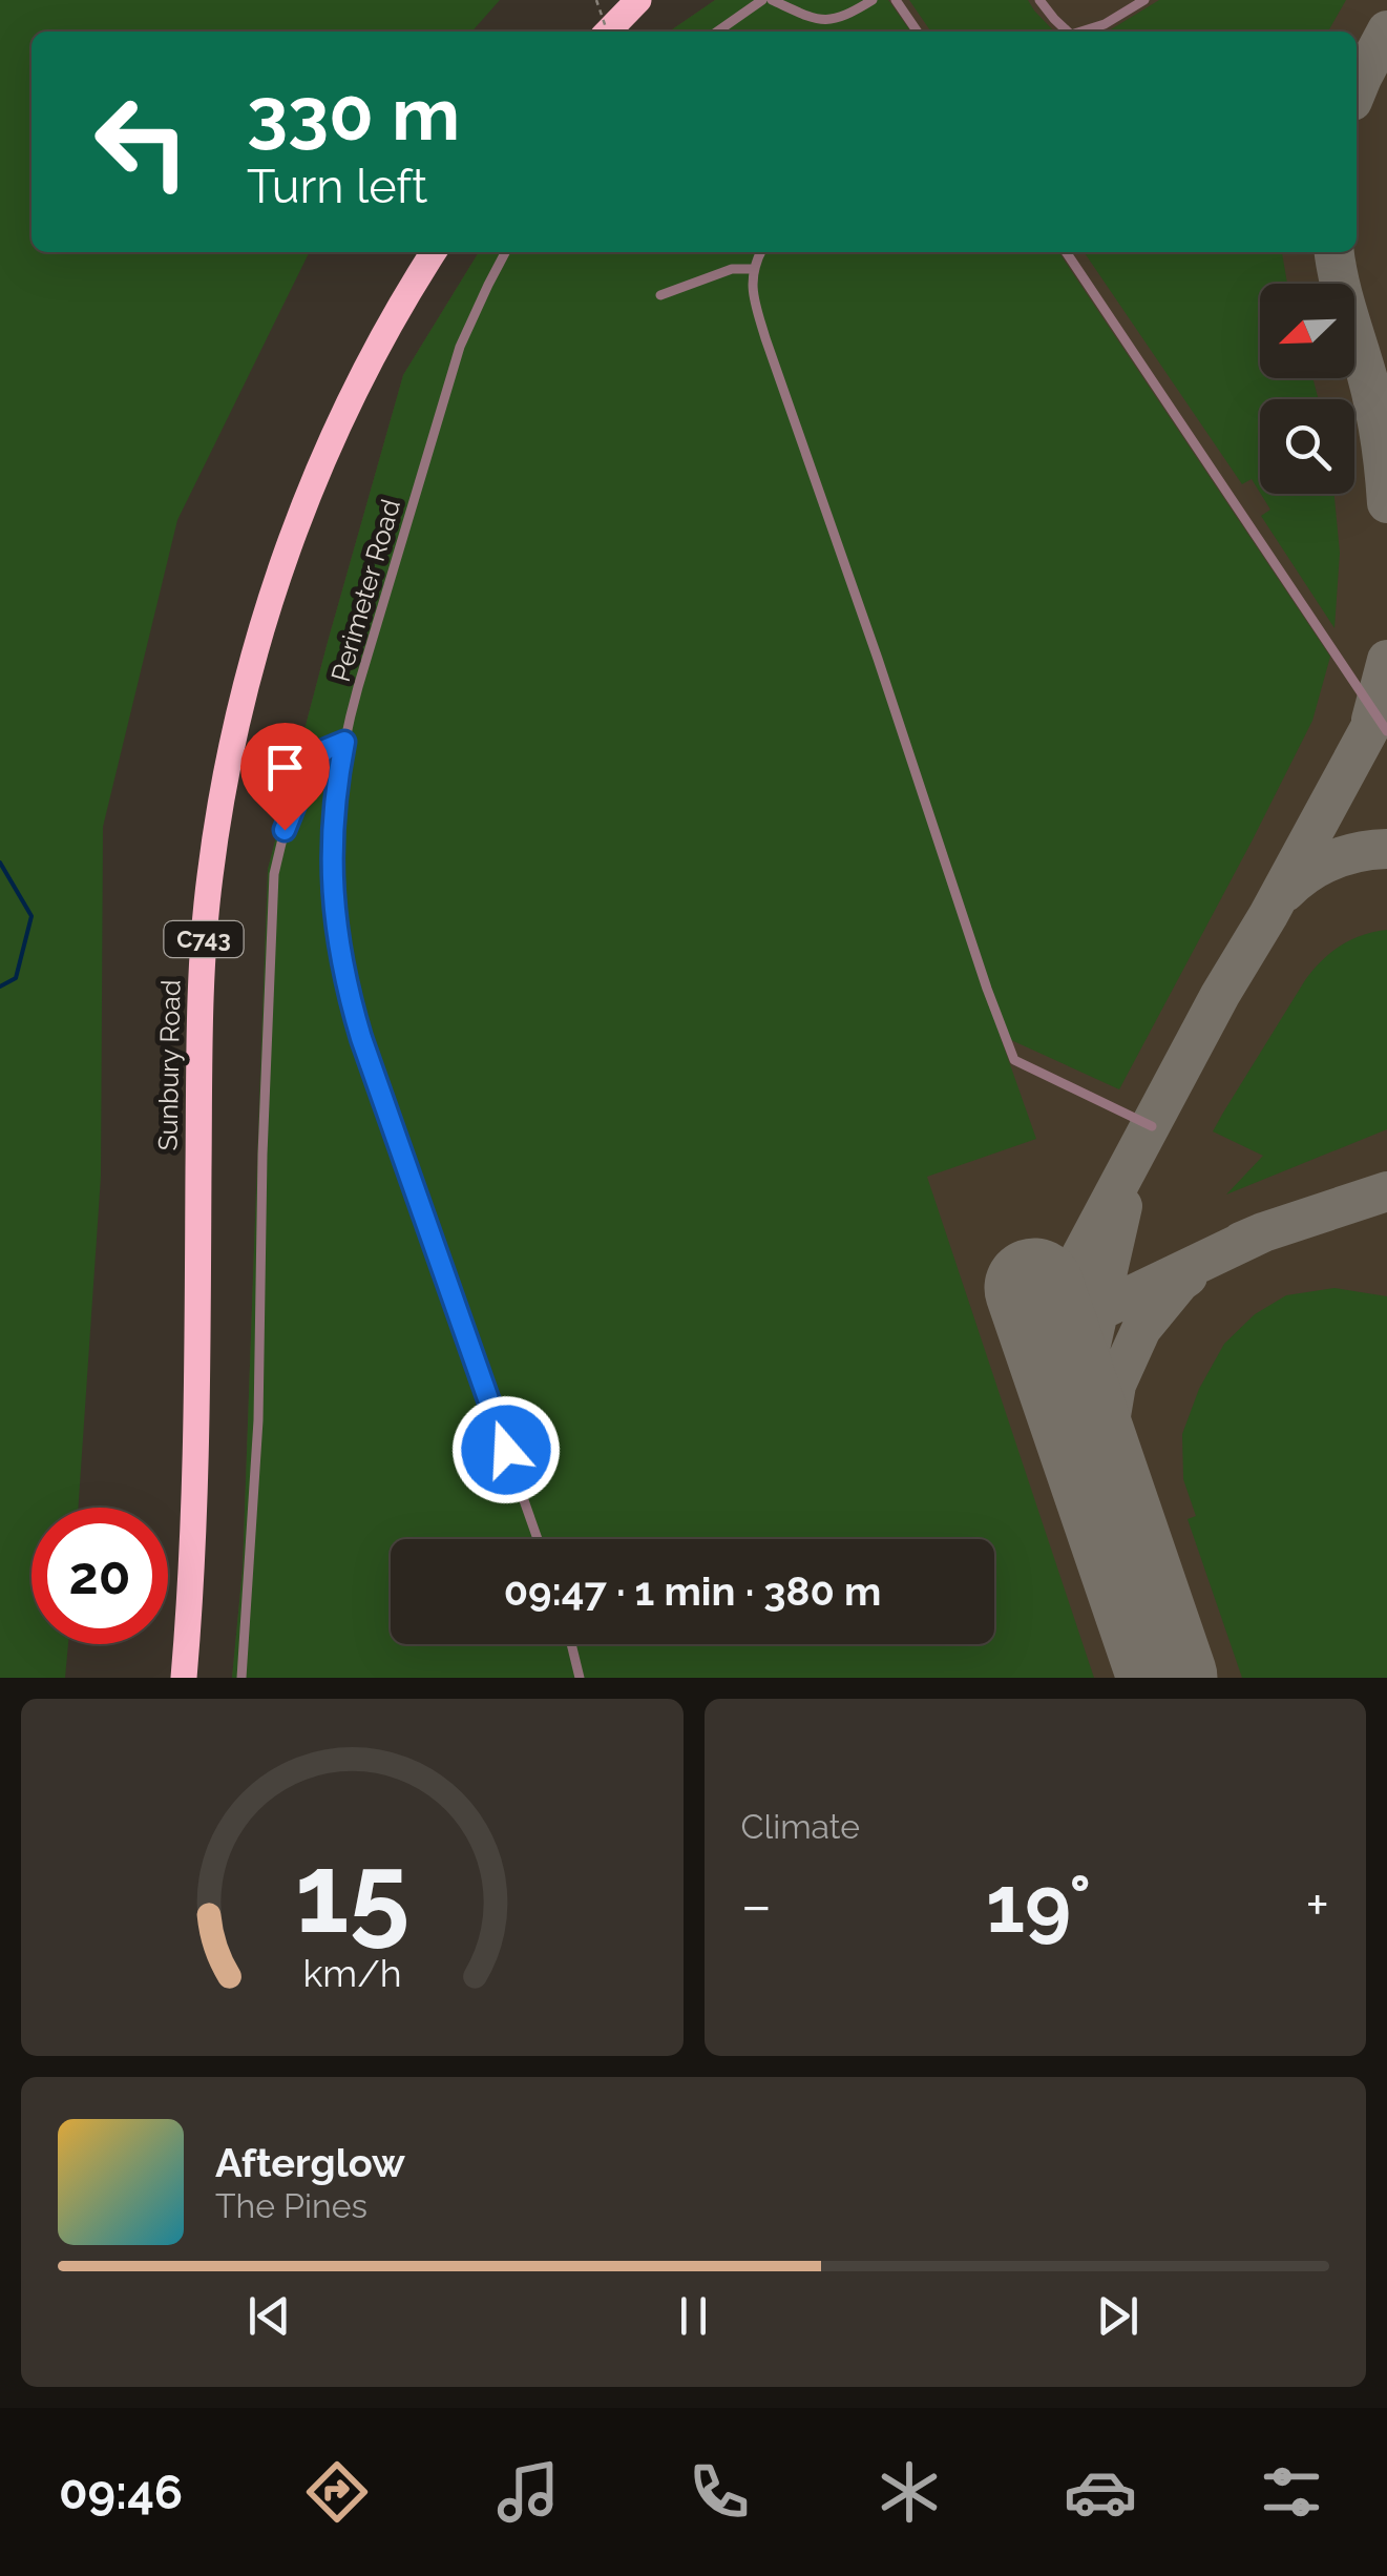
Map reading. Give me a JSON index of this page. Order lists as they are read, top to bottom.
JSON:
{
  "streets": {
    "main road": ["C743", "Sunbury Road"],
    "lane": ["Perimeter Road"]
  },
  "north": "bottom left",
  "page": {
    "turn": ["330 m", "Turn left"],
    "limit": "20",
    "trip": "09:47 · 1 min · 380 m",
    "tile": "Climate",
    "heat": ["−", "19°", "+"],
    "song": ["Afterglow", "The Pines"],
    "tabs": "09:46",
    "gauge": ["15", "km/h"]
  }
}
